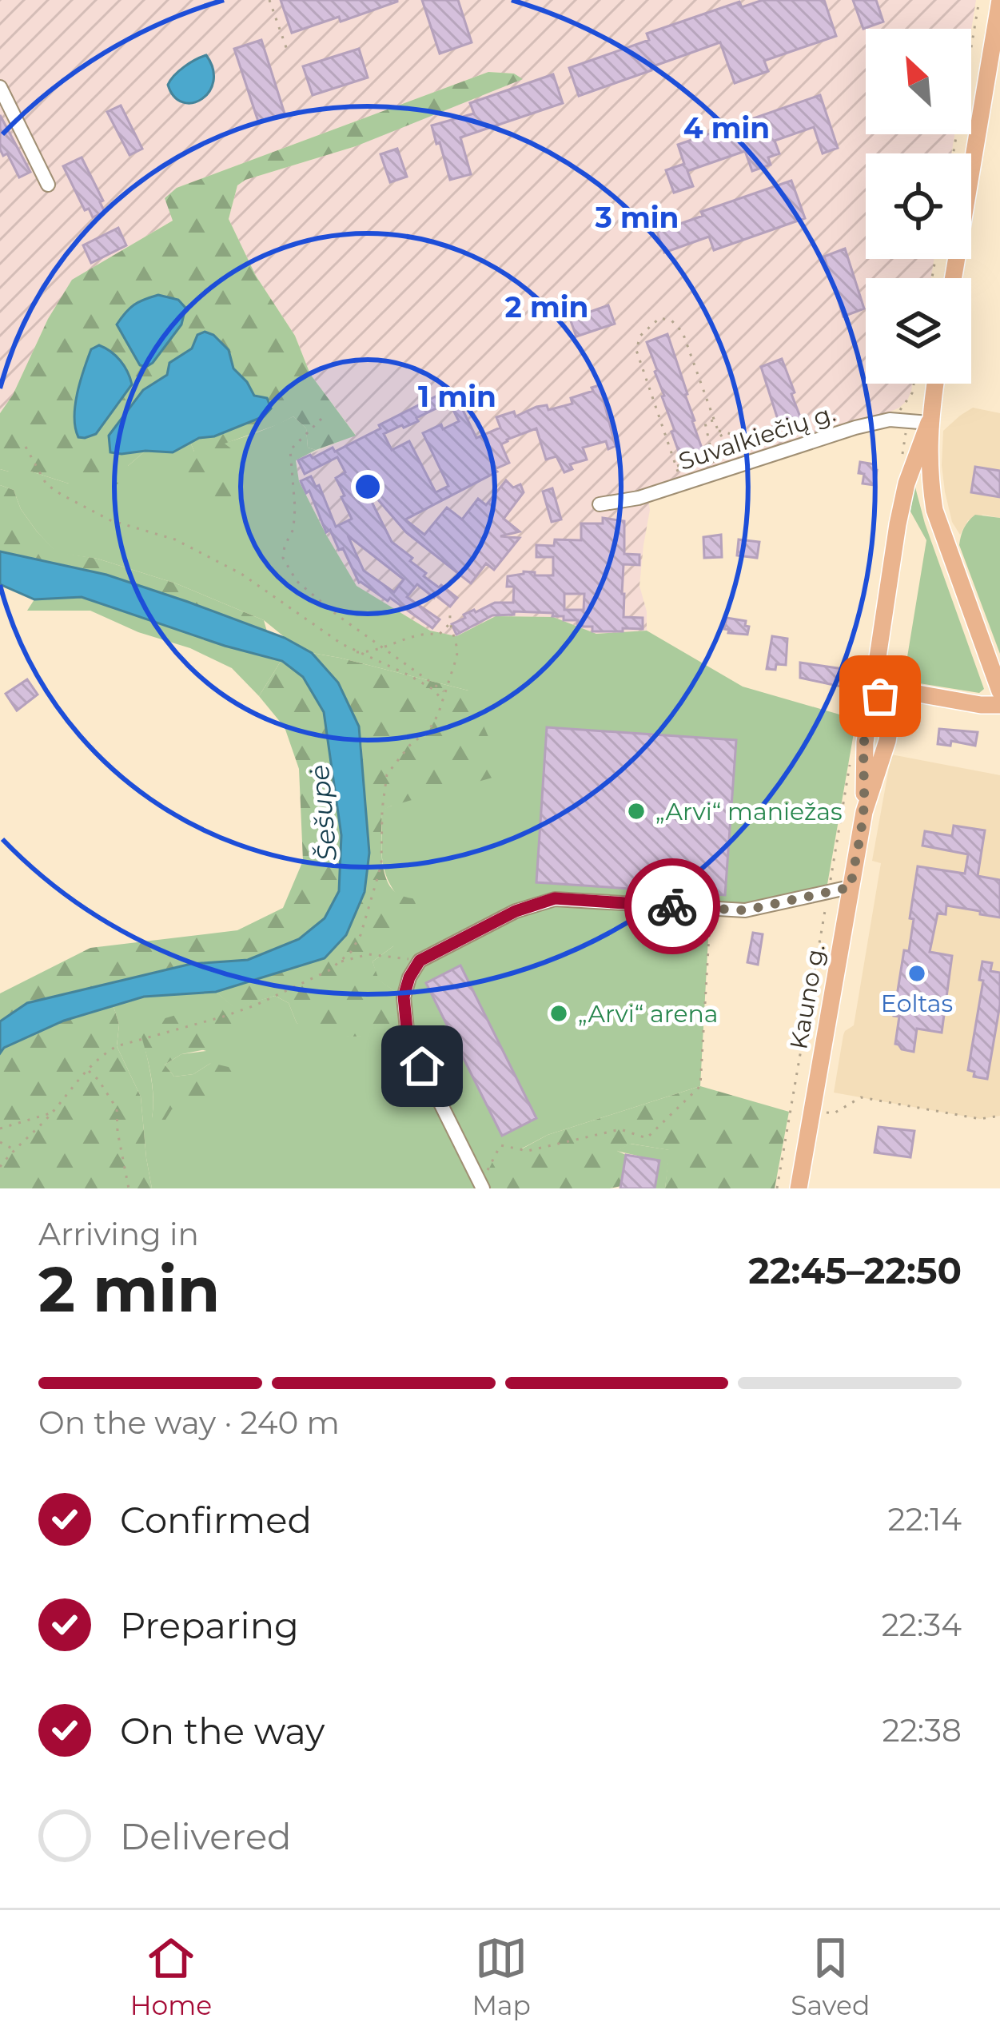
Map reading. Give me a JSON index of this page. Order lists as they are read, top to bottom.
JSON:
{
  "streets": {
    "main road": ["Kauno g."],
    "street": ["Suvalkiečių g."]
  },
  "crossings": [
    ["Suvalkiečių g.", "Kauno g."]
  ],
  "water": ["Šešupė"],
  "places": ["„Arvi“ maniežas", "Eoltas", "„Arvi“ arena"],
  "north": "top left",
  "page": {
    "heading": ["2 min", "Arriving in", "22:45–22:50"],
    "bar": "On the way · 240 m",
    "list": [
      ["Confirmed", "22:14"],
      ["Preparing", "22:34"],
      ["On the way", "22:38"],
      "Delivered"
    ],
    "tabs": ["Home", "Map", "Saved"]
  },
  "rings": [
    "4 min",
    "3 min",
    "2 min",
    "1 min"
  ]
}
